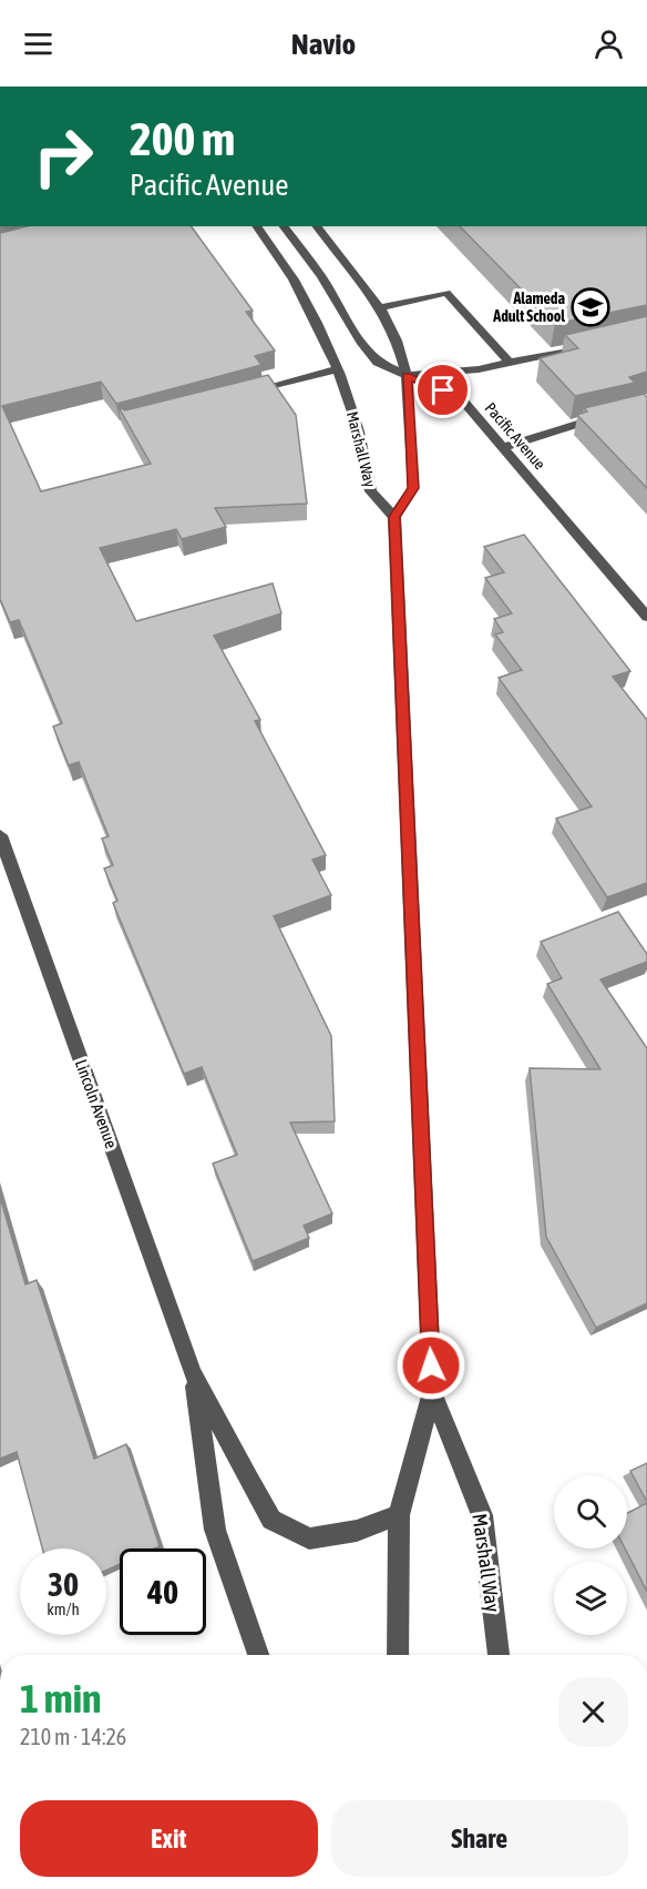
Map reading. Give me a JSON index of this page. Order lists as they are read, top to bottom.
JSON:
{
  "streets": {
    "street": ["Pacific Avenue", "Marshall Way", "Lincoln Avenue"]
  },
  "crossings": [
    ["Marshall Way", "Lincoln Avenue"]
  ],
  "places": {
    "school or university": ["Alameda Adult School"]
  },
  "page": {
    "header": "Navio",
    "turn": ["200 m", "Pacific Avenue"],
    "speed": "30 km/h",
    "limit": "40",
    "heading": ["1 min", "210 m · 14:26"],
    "buttons": ["Exit", "Share"]
  }
}
